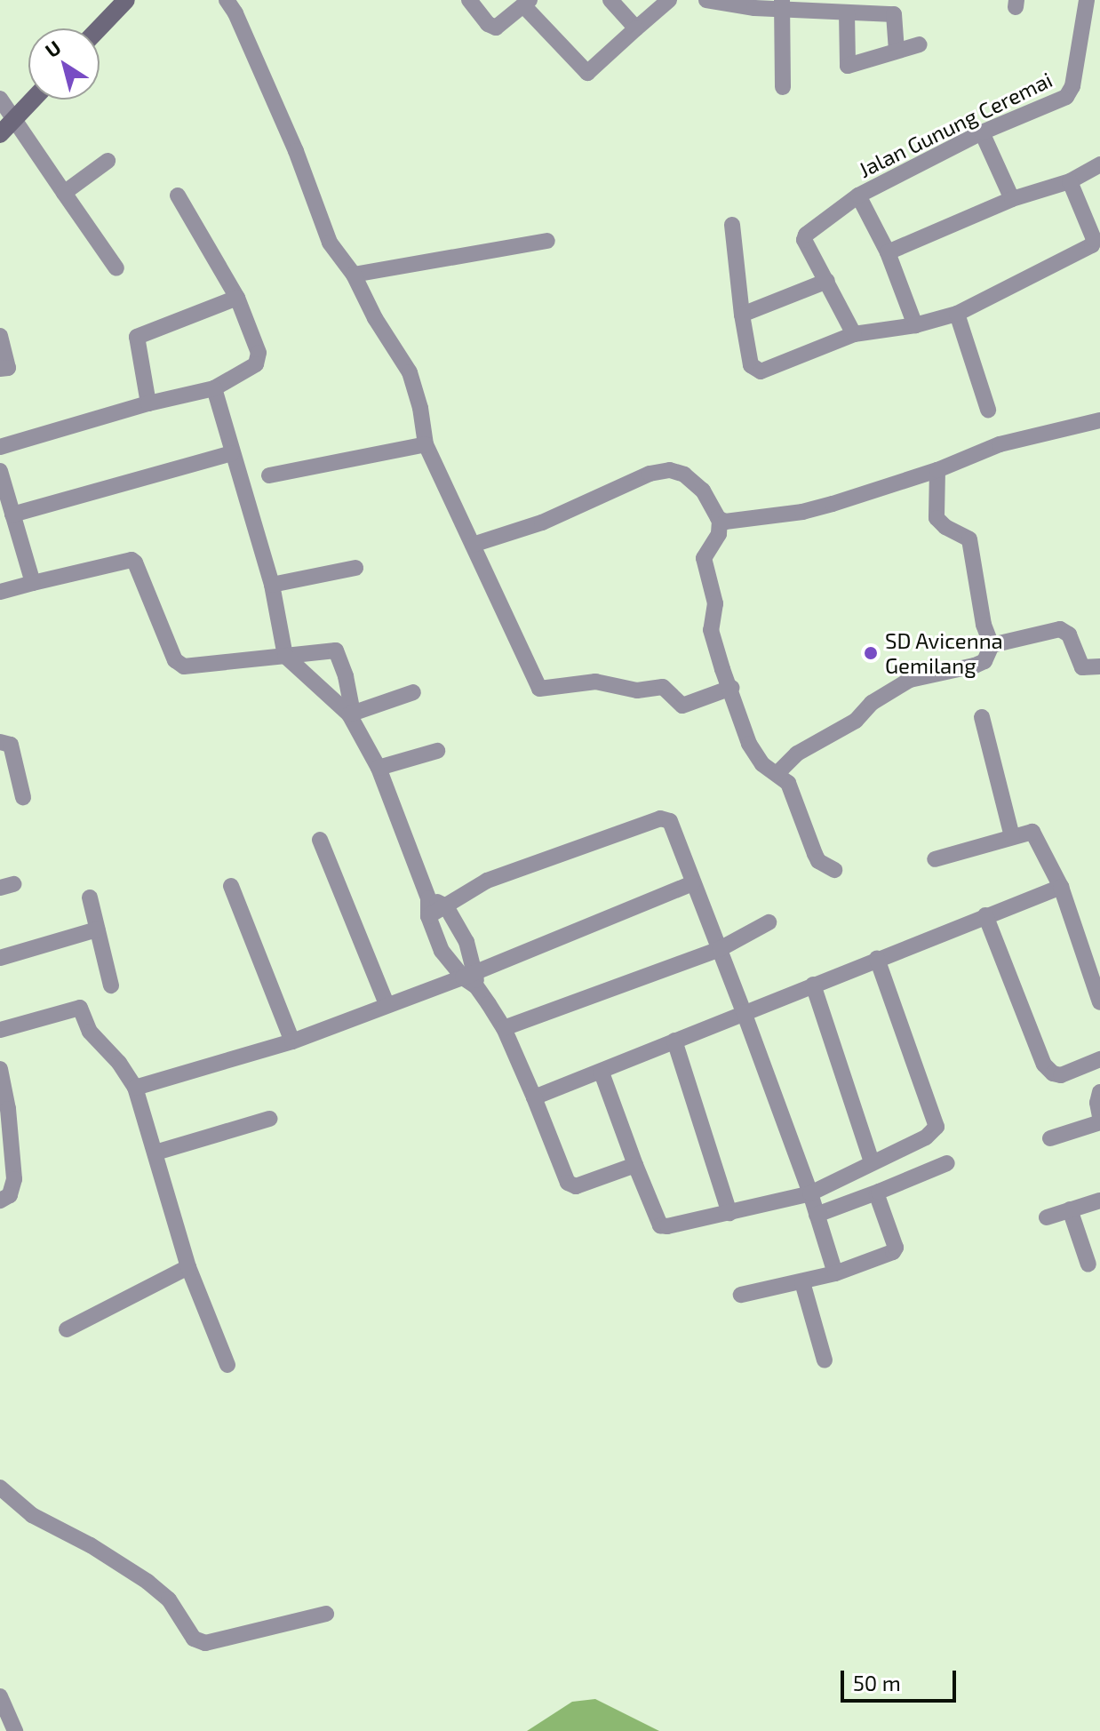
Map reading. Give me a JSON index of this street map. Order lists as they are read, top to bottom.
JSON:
{
  "streets": {
    "street": ["Jalan Gunung Ceremai"]
  },
  "places": ["SD Avicenna Gemilang"],
  "scale_bar": "50 m",
  "north": "top left"
}
